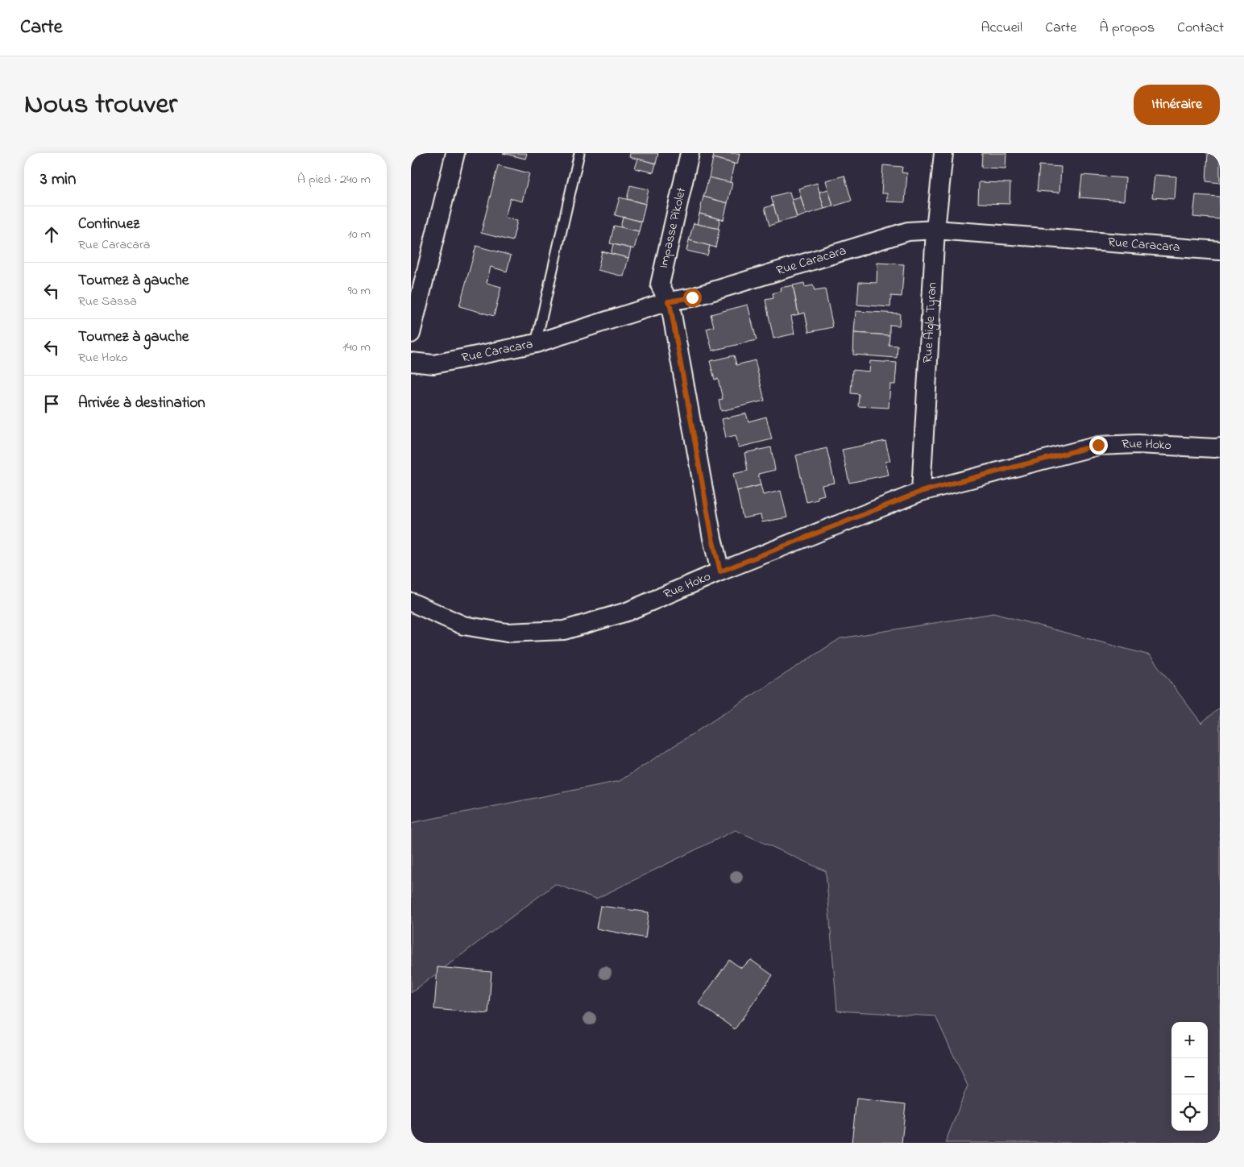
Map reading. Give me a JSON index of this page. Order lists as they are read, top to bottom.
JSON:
{
  "streets": {
    "street": [
      "Impasse Pikolet",
      "Rue Caracara",
      "Rue Aigle Tyran",
      "Rue Hoko"
    ]
  },
  "crossings": [
    ["Impasse Pikolet", "Rue Caracara"],
    ["Impasse Pikolet", "Rue Hoko"],
    ["Rue Caracara", "Rue Aigle Tyran"],
    ["Rue Aigle Tyran", "Rue Hoko"]
  ],
  "page": {
    "header": "Carte",
    "nav": [
      "Accueil",
      "Carte",
      "À propos",
      "Contact"
    ],
    "title": "Nous trouver",
    "buttons": "Itinéraire",
    "heading": ["3 min", "À pied · 240 m"],
    "list": [
      ["Continuez", "Rue Caracara", "10 m"],
      ["Tournez à gauche", "Rue Sassa", "90 m"],
      ["Tournez à gauche", "Rue Hoko", "140 m"],
      "Arrivée à destination"
    ],
    "map_buttons": ["+", "−"]
  }
}
